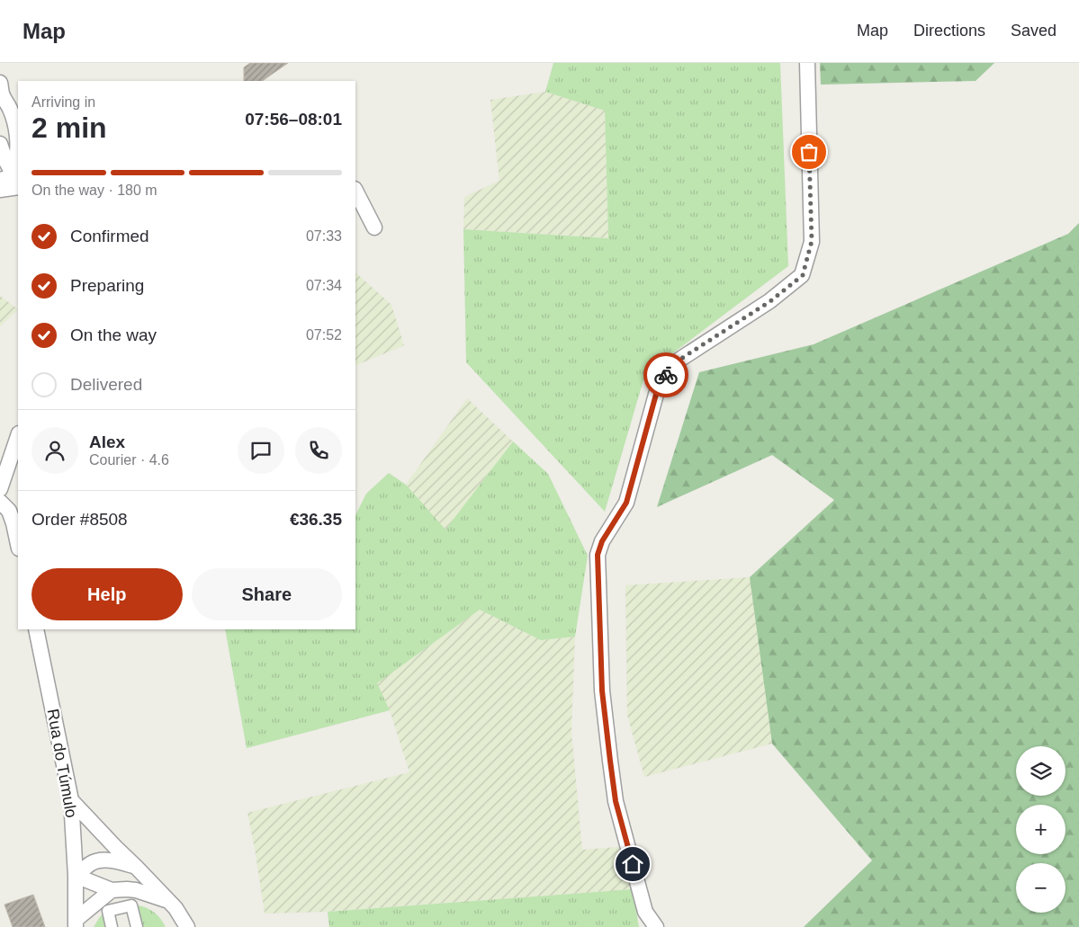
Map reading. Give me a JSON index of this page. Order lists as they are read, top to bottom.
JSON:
{
  "streets": {
    "street": ["Rua do Túmulo"]
  },
  "page": {
    "header": "Map",
    "nav": ["Map", "Directions", "Saved"],
    "heading": ["2 min", "Arriving in", "07:56–08:01"],
    "panel": [
      "Alex",
      "Courier · 4.6",
      "Order #8508",
      "€36.35"
    ],
    "bar": "On the way · 180 m",
    "list": [
      ["Confirmed", "07:33"],
      ["Preparing", "07:34"],
      ["On the way", "07:52"],
      "Delivered"
    ],
    "buttons": ["Help", "Share"],
    "map_buttons": ["+", "−"]
  }
}
